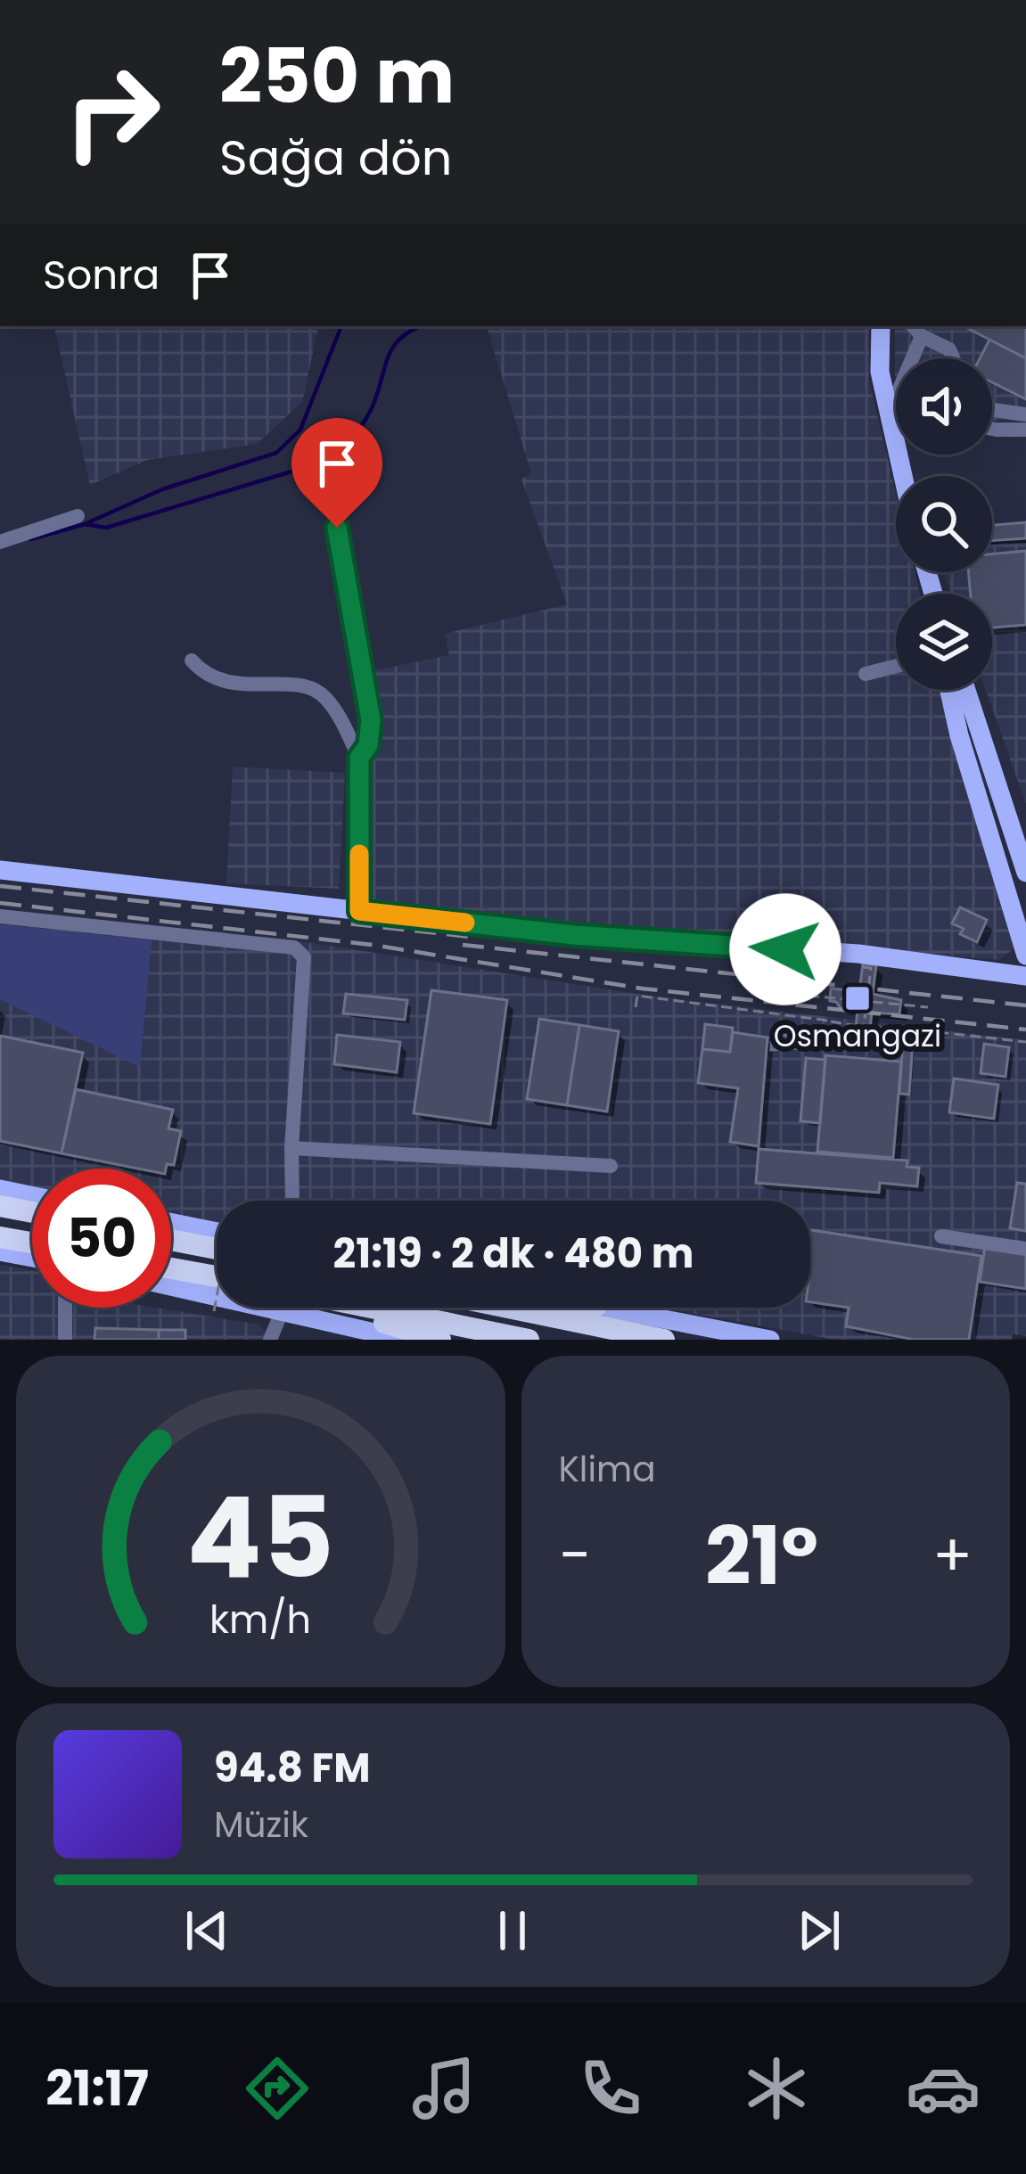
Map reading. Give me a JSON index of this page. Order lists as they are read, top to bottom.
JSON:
{
  "places": {
    "transit": ["Osmangazi"]
  },
  "page": {
    "turn": ["250 m", "Sağa dön"],
    "then": "Sonra",
    "limit": "50",
    "trip": "21:19 · 2 dk · 480 m",
    "tile": "Klima",
    "heat": ["−", "21°", "+"],
    "song": ["94.8 FM", "Müzik"],
    "tabs": "21:17",
    "gauge": ["45", "km/h"]
  }
}
